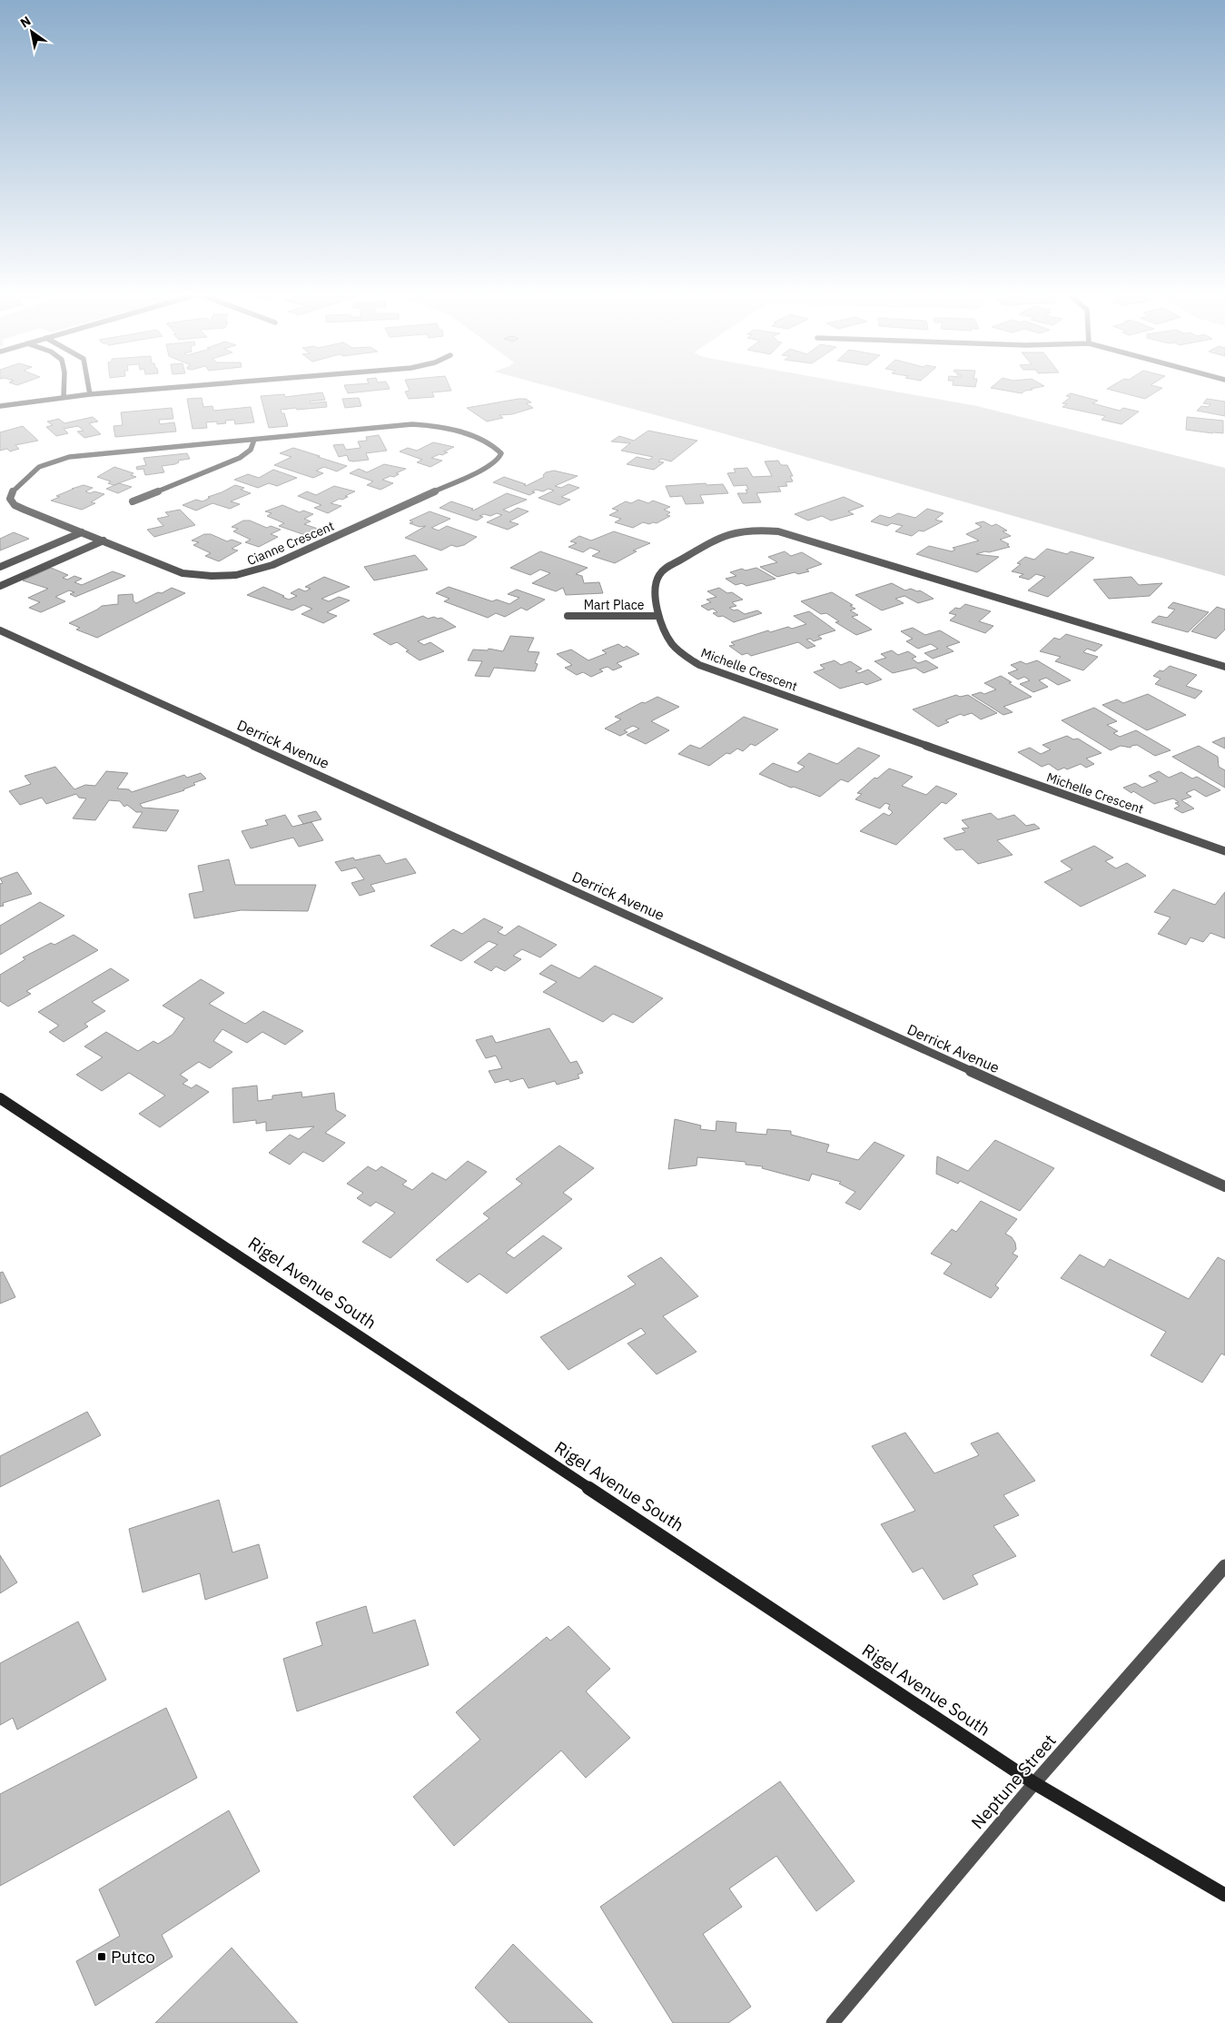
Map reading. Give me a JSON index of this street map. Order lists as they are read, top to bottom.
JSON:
{
  "streets": {
    "main road": ["Rigel Avenue South"],
    "street": [
      "Cianne Crescent",
      "Mart Place",
      "Michelle Crescent",
      "Derrick Avenue",
      "Neptune Street"
    ]
  },
  "crossings": [
    ["Mart Place", "Michelle Crescent"],
    ["Rigel Avenue South", "Neptune Street"]
  ],
  "places": {
    "transit": ["Putco"]
  },
  "north": "top left"
}
